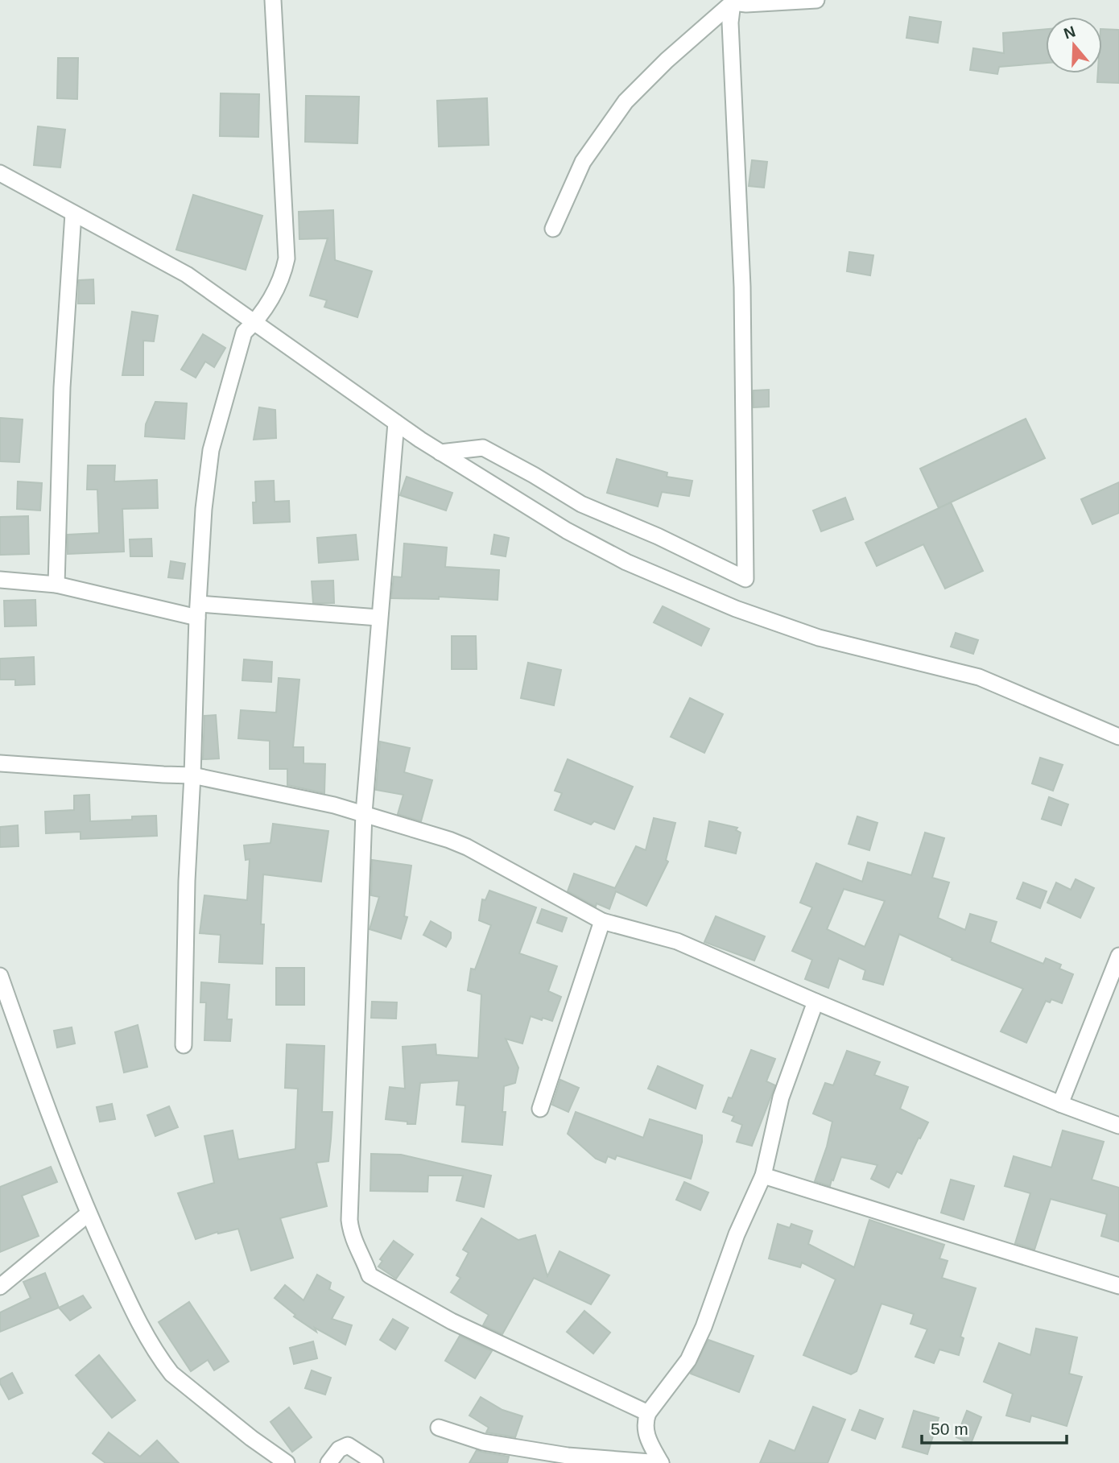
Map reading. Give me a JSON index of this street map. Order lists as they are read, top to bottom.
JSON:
{
  "scale_bar": "50 m",
  "north": "top"
}
